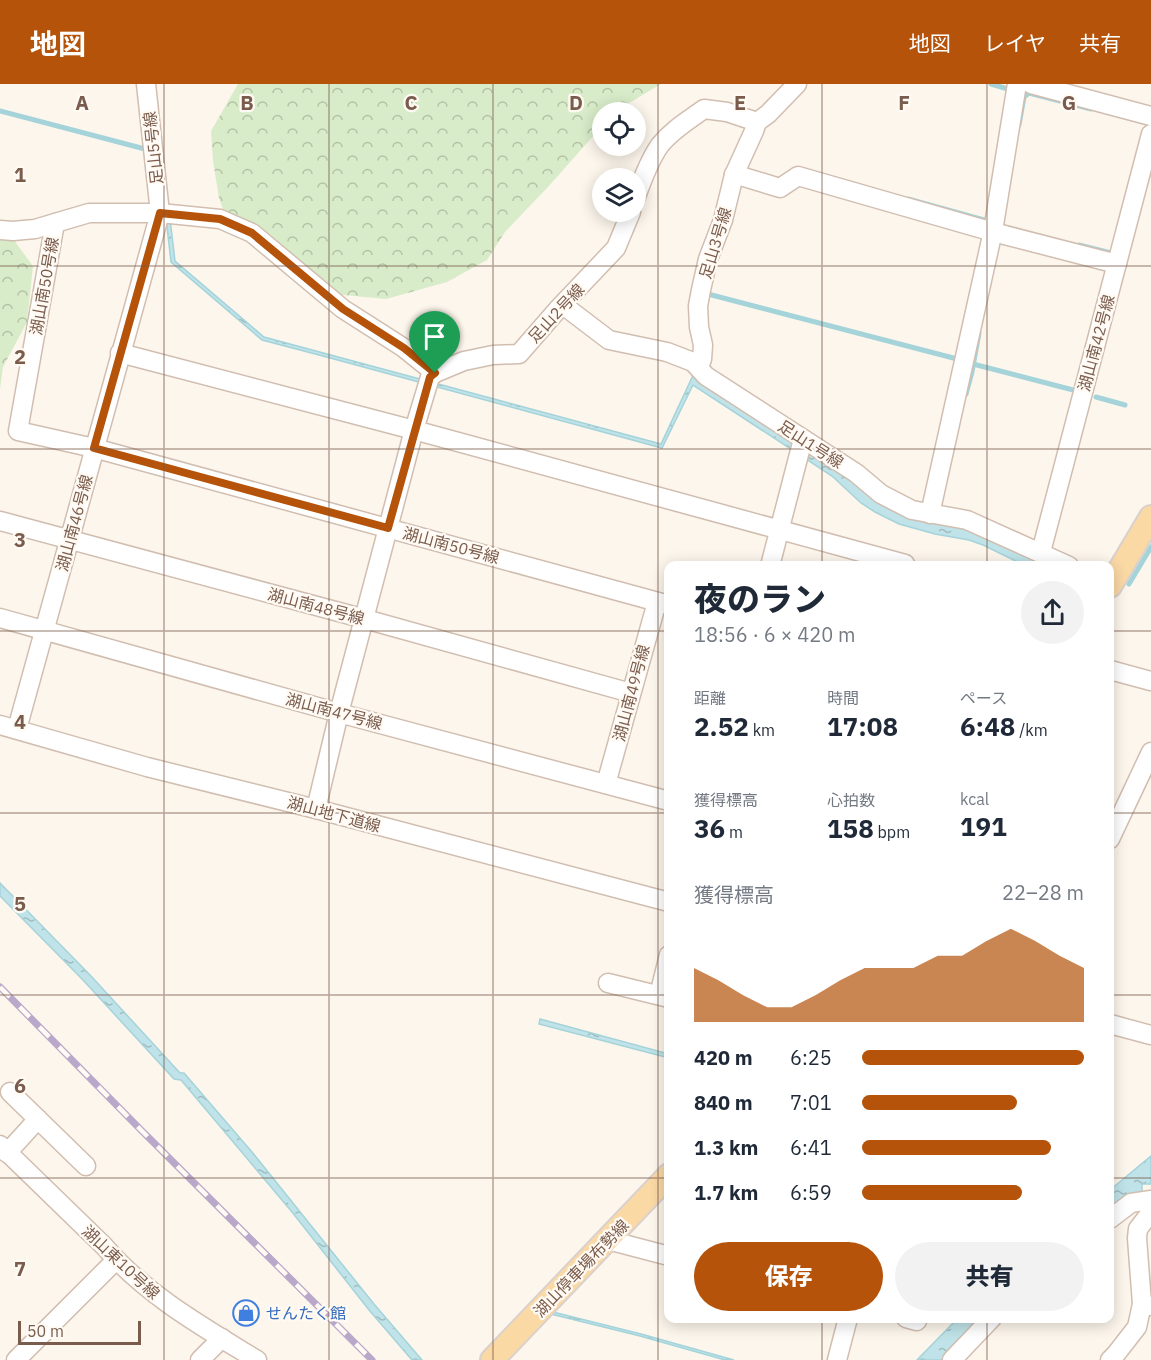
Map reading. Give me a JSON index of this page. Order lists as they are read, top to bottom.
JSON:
{
  "streets": {
    "main road": ["湖山停車場布勢線"],
    "street": [
      "足山5号線",
      "足山3号線",
      "湖山南50号線",
      "足山2号線",
      "湖山南42号線",
      "足山1号線",
      "湖山南46号線",
      "湖山南48号線",
      "湖山南49号線",
      "湖山南47号線",
      "湖山地下道線",
      "湖山東10号線"
    ]
  },
  "crossings": [
    ["足山5号線", "湖山南46号線"],
    ["足山3号線", "足山1号線"],
    ["湖山南50号線", "湖山南46号線"],
    ["湖山南50号線", "湖山南49号線"],
    ["足山2号線", "足山1号線"],
    ["湖山南42号線", "足山1号線"],
    ["湖山南46号線", "湖山南48号線"],
    ["湖山南46号線", "湖山南47号線"],
    ["湖山南46号線", "湖山地下道線"],
    ["湖山南48号線", "湖山南49号線"],
    ["湖山南49号線", "湖山南47号線"]
  ],
  "places": {
    "shop": ["せんたく館"]
  },
  "scale_bar": "50 m",
  "page": {
    "header": "地図",
    "nav": ["地図", "レイヤ", "共有"],
    "heading": ["夜のラン", "18:56 · 6 × 420 m"],
    "stats": [
      ["距離", "2.52 km"],
      ["時間", "17:08"],
      ["ペース", "6:48 /km"],
      ["獲得標高", "36 m"],
      ["心拍数", "158 bpm"],
      ["kcal", "191"]
    ],
    "chart": ["獲得標高", "22–28 m"],
    "list": [
      {
        "name": "420 m",
        "note": "6:25"
      },
      {
        "name": "840 m",
        "note": "7:01"
      },
      {
        "name": "1.3 km",
        "note": "6:41"
      },
      {
        "name": "1.7 km",
        "note": "6:59"
      }
    ],
    "buttons": ["保存", "共有"],
    "scale": "50 m"
  },
  "grid": {
    "columns": [
      "A",
      "B",
      "C",
      "D",
      "E",
      "F",
      "G"
    ],
    "rows": [
      "1",
      "2",
      "3",
      "4",
      "5",
      "6",
      "7"
    ]
  }
}
